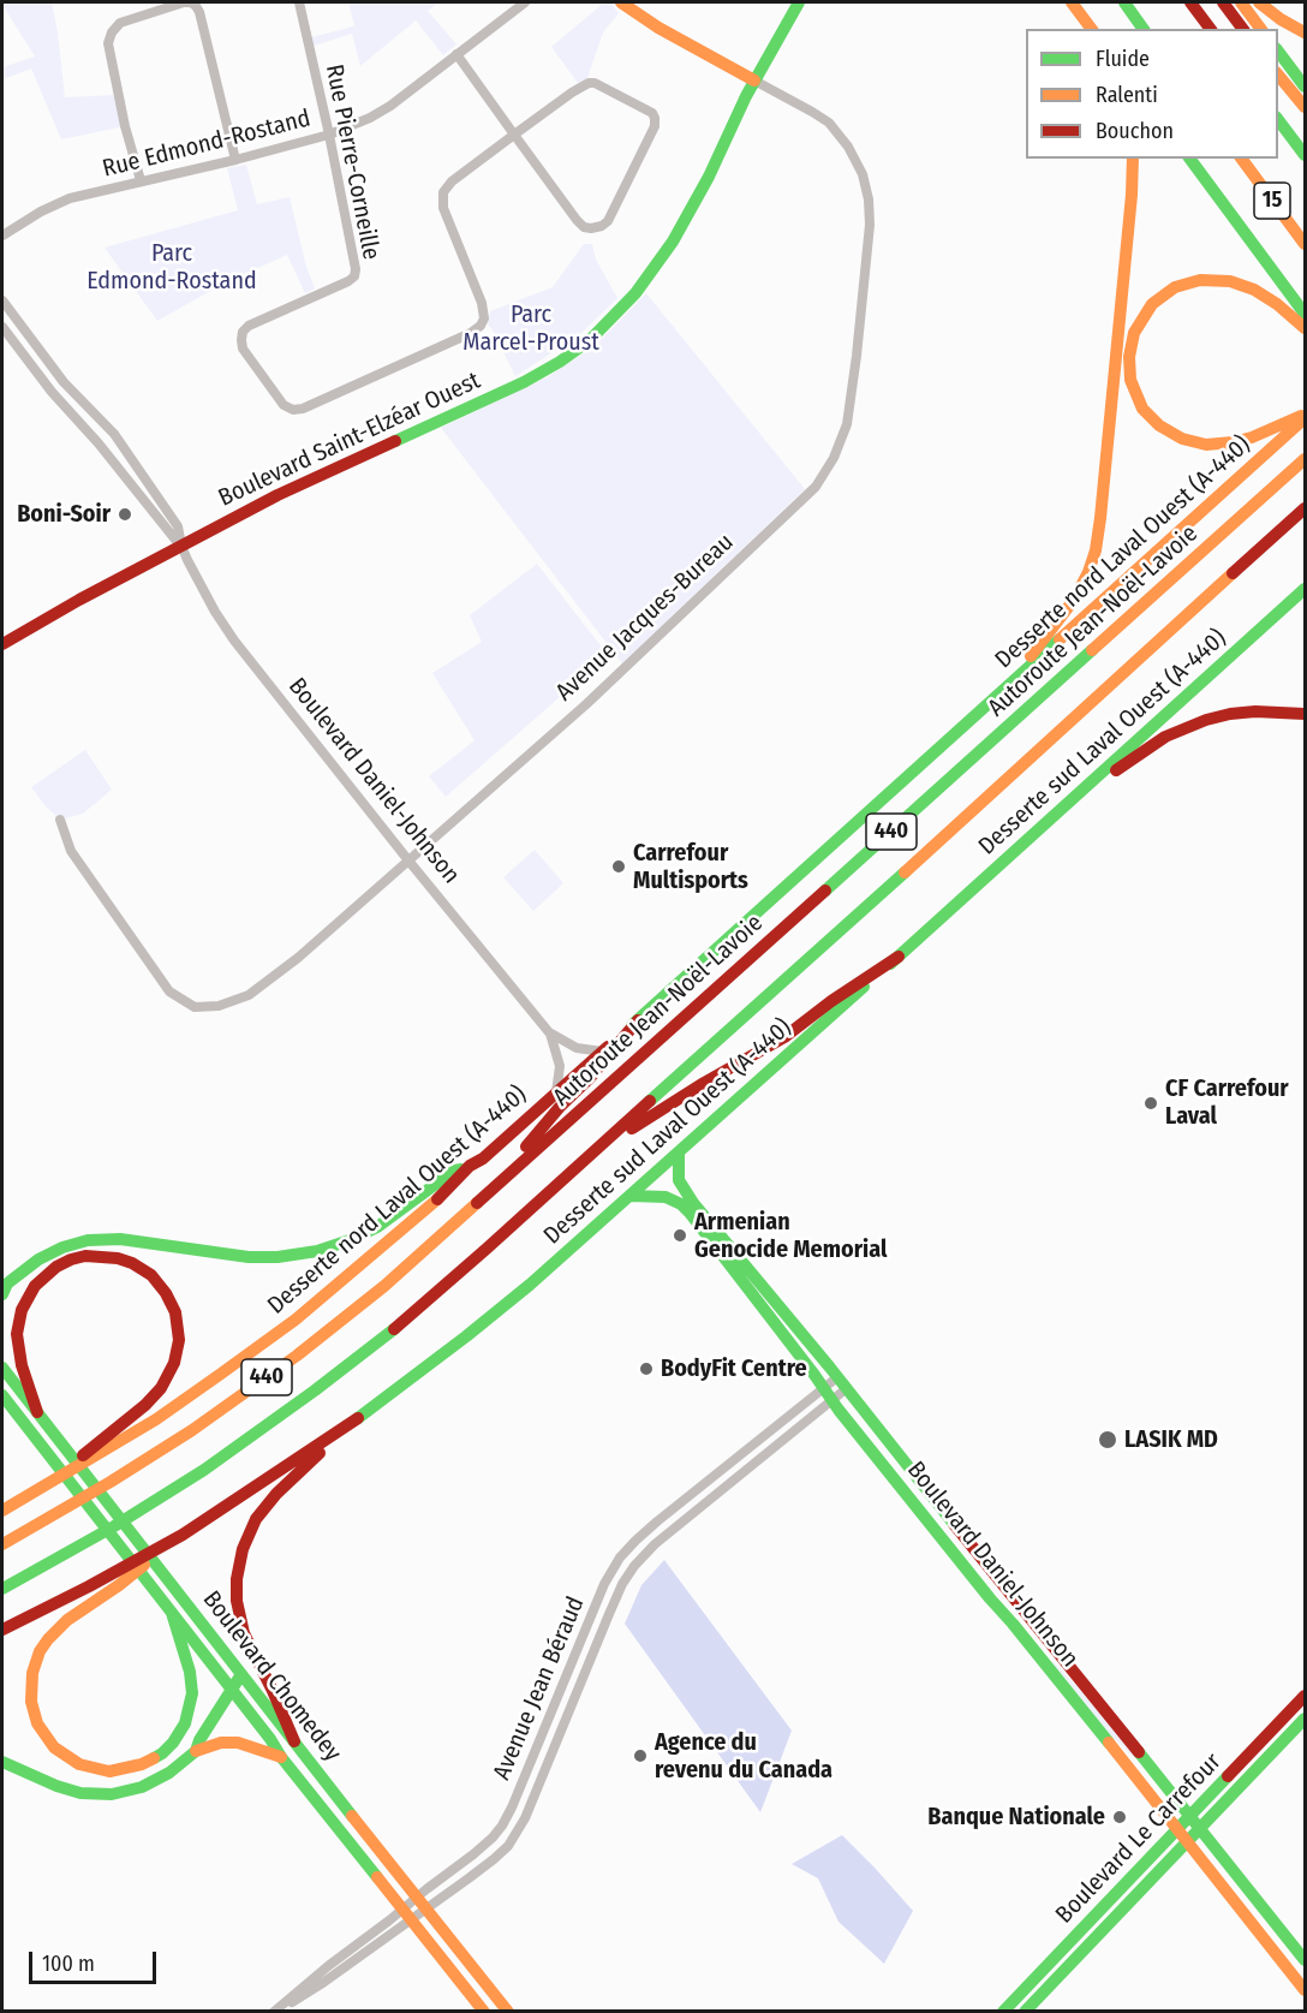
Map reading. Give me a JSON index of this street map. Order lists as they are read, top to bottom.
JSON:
{
  "streets": {
    "main road": [
      "15",
      "Boulevard Saint-Elzéar Ouest",
      "Desserte nord Laval Ouest (A-440)",
      "Avenue Jacques-Bureau",
      "Autoroute Jean-Noël-Lavoie",
      "Desserte sud Laval Ouest (A-440)",
      "Boulevard Daniel-Johnson",
      "440",
      "Boulevard Chomedey",
      "Boulevard Le Carrefour"
    ],
    "street": ["Rue Edmond-Rostand", "Rue Pierre-Corneille", "Avenue Jean Béraud"]
  },
  "crossings": [
    ["Rue Edmond-Rostand", "Rue Pierre-Corneille"],
    ["Boulevard Saint-Elzéar Ouest", "Avenue Jacques-Bureau"],
    ["Boulevard Saint-Elzéar Ouest", "Boulevard Daniel-Johnson"],
    ["Desserte nord Laval Ouest (A-440)", "Boulevard Daniel-Johnson"],
    ["Avenue Jacques-Bureau", "Boulevard Daniel-Johnson"],
    ["Desserte sud Laval Ouest (A-440)", "Boulevard Daniel-Johnson"],
    ["Boulevard Daniel-Johnson", "Avenue Jean Béraud"],
    ["Boulevard Daniel-Johnson", "Boulevard Le Carrefour"],
    ["Boulevard Chomedey", "Avenue Jean Béraud"]
  ],
  "parks": ["Parc Edmond-Rostand", "Parc Marcel-Proust"],
  "places": [
    "Boni-Soir",
    "Carrefour Multisports",
    "CF Carrefour Laval",
    "Armenian Genocide Memorial",
    "BodyFit Centre",
    "LASIK MD",
    "Agence du revenu du Canada",
    "Banque Nationale"
  ],
  "legend": ["Fluide", "Ralenti", "Bouchon"],
  "scale_bar": "100 m"
}
